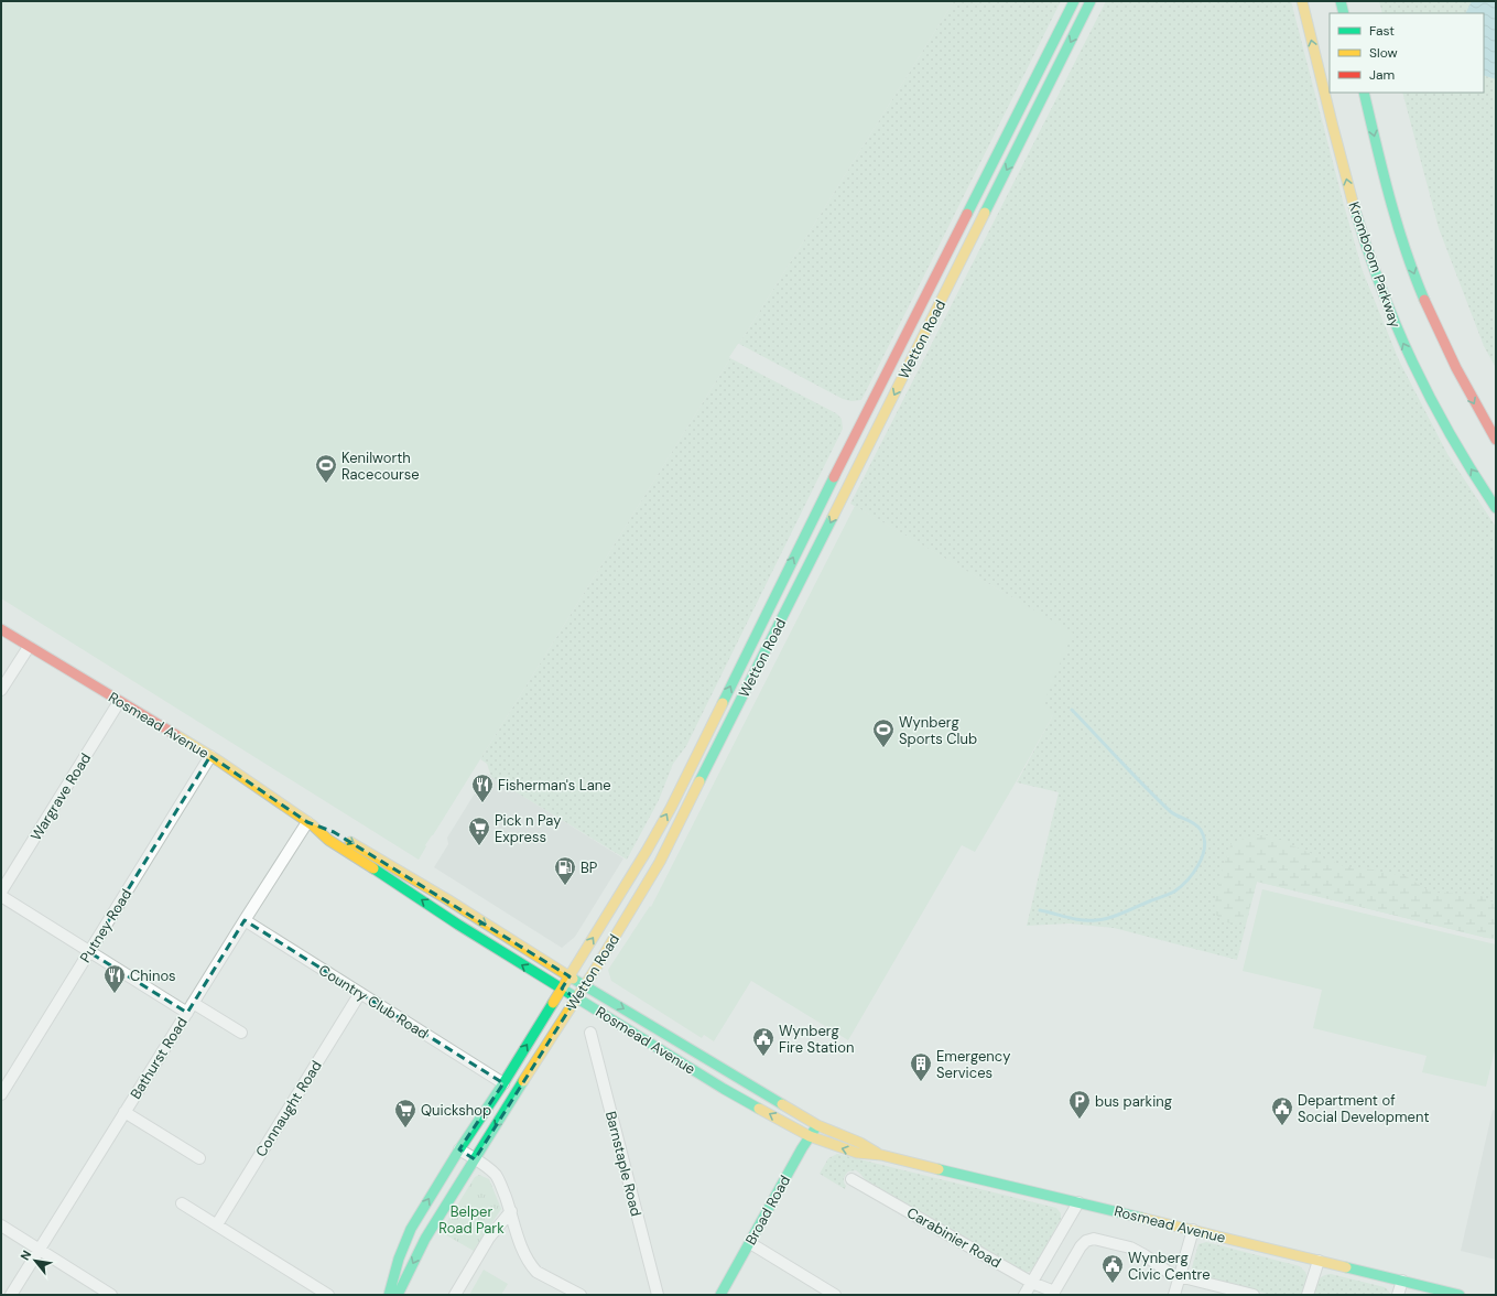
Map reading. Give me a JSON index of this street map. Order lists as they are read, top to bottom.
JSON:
{
  "streets": {
    "main road": [
      "Kromboom Parkway",
      "Wetton Road",
      "Rosmead Avenue",
      "Broad Road"
    ],
    "street": [
      "Wargrave Road",
      "Putney Road",
      "Country Club Road",
      "Bathurst Road",
      "Connaught Road",
      "Barnstaple Road",
      "Carabinier Road"
    ]
  },
  "crossings": [
    ["Wetton Road", "Rosmead Avenue"],
    ["Wetton Road", "Country Club Road"],
    ["Rosmead Avenue", "Wargrave Road"],
    ["Rosmead Avenue", "Putney Road"],
    ["Rosmead Avenue", "Bathurst Road"],
    ["Rosmead Avenue", "Broad Road"],
    ["Country Club Road", "Bathurst Road"],
    ["Country Club Road", "Connaught Road"]
  ],
  "parks": ["Belper Road Park"],
  "places": {
    "sports": ["Kenilworth Racecourse", "Wynberg Sports Club"],
    "restaurant": ["Fisherman's Lane", "Chinos"],
    "supermarket": ["Pick n Pay Express", "Quickshop"],
    "fuel station": ["BP"],
    "public building": ["Wynberg Fire Station", "Department of Social Development", "Wynberg Civic Centre"],
    "building": ["Emergency Services"],
    "parking": ["bus parking"]
  },
  "legend": ["Fast", "Slow", "Jam"],
  "north": "top left"
}
